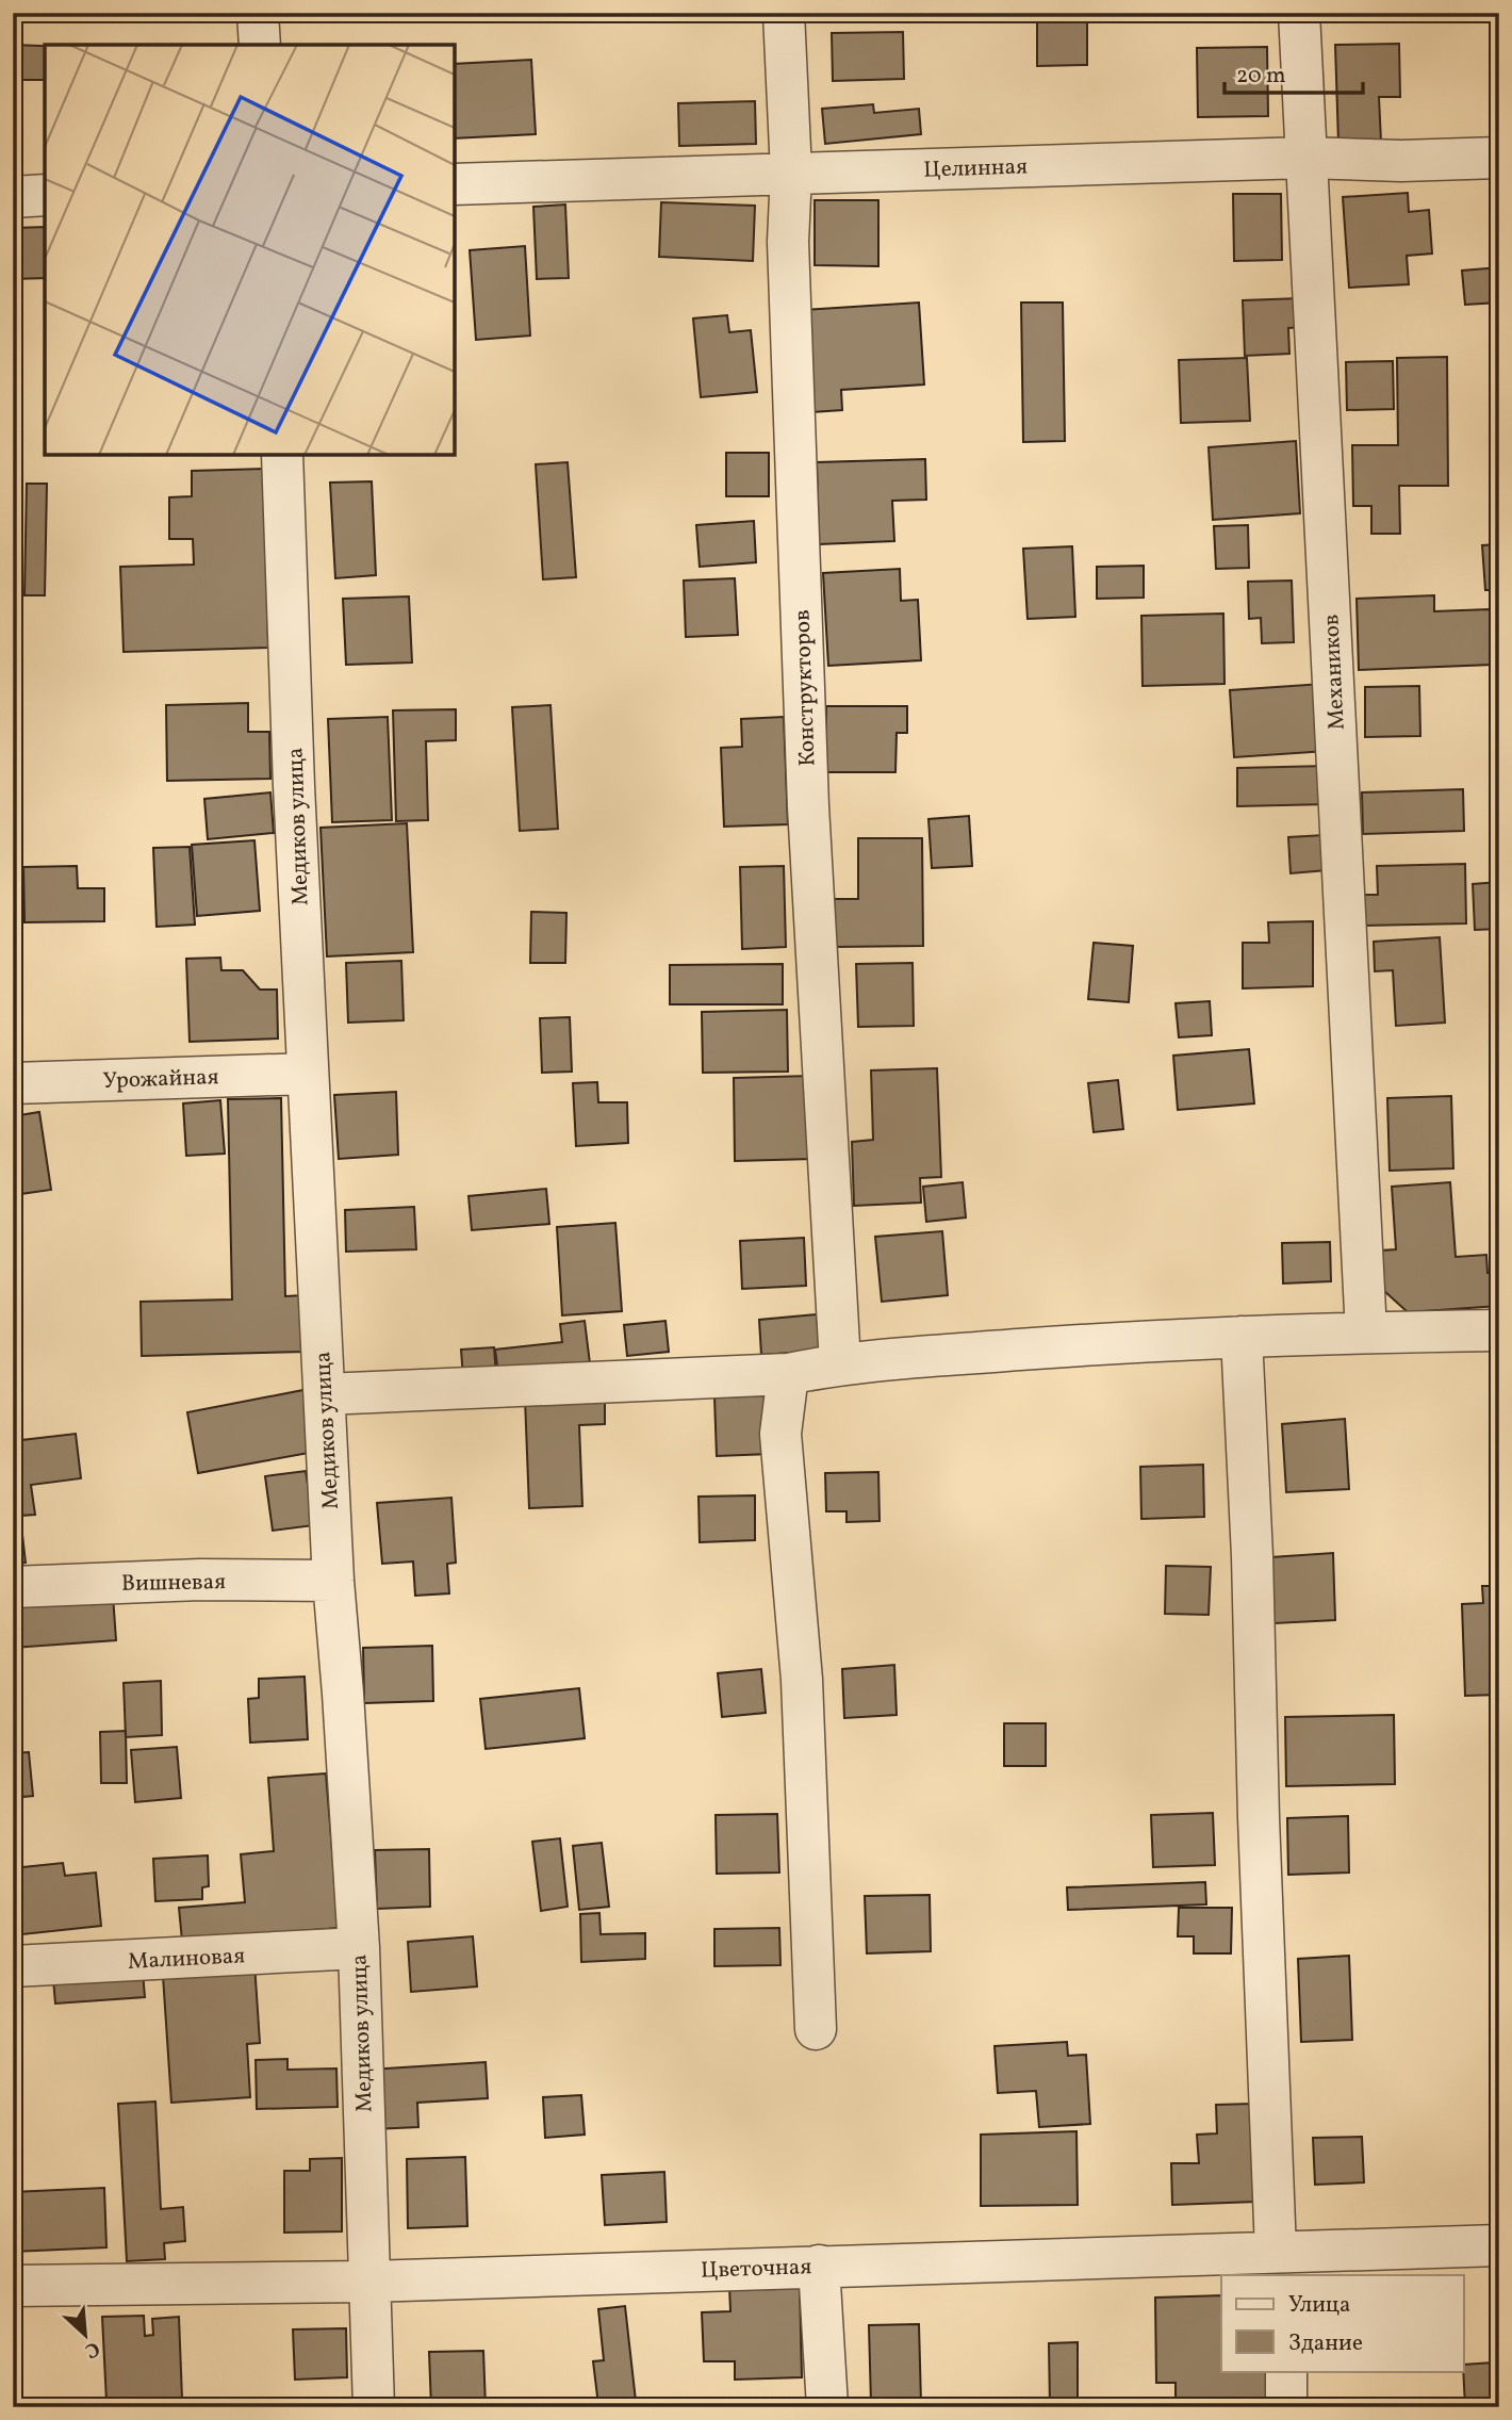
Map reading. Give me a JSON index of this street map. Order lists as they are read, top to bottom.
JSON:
{
  "streets": {
    "street": [
      "Целинная",
      "Механиков",
      "Конструкторов",
      "Медиков улица",
      "Урожайная",
      "Вишневая",
      "Малиновая",
      "Цветочная"
    ]
  },
  "crossings": [
    ["Целинная", "Механиков"],
    ["Целинная", "Конструкторов"],
    ["Медиков улица", "Урожайная"],
    ["Медиков улица", "Вишневая"],
    ["Медиков улица", "Малиновая"],
    ["Медиков улица", "Цветочная"]
  ],
  "legend": ["Улица", "Здание"],
  "scale_bar": "20 m",
  "north": "bottom right"
}
